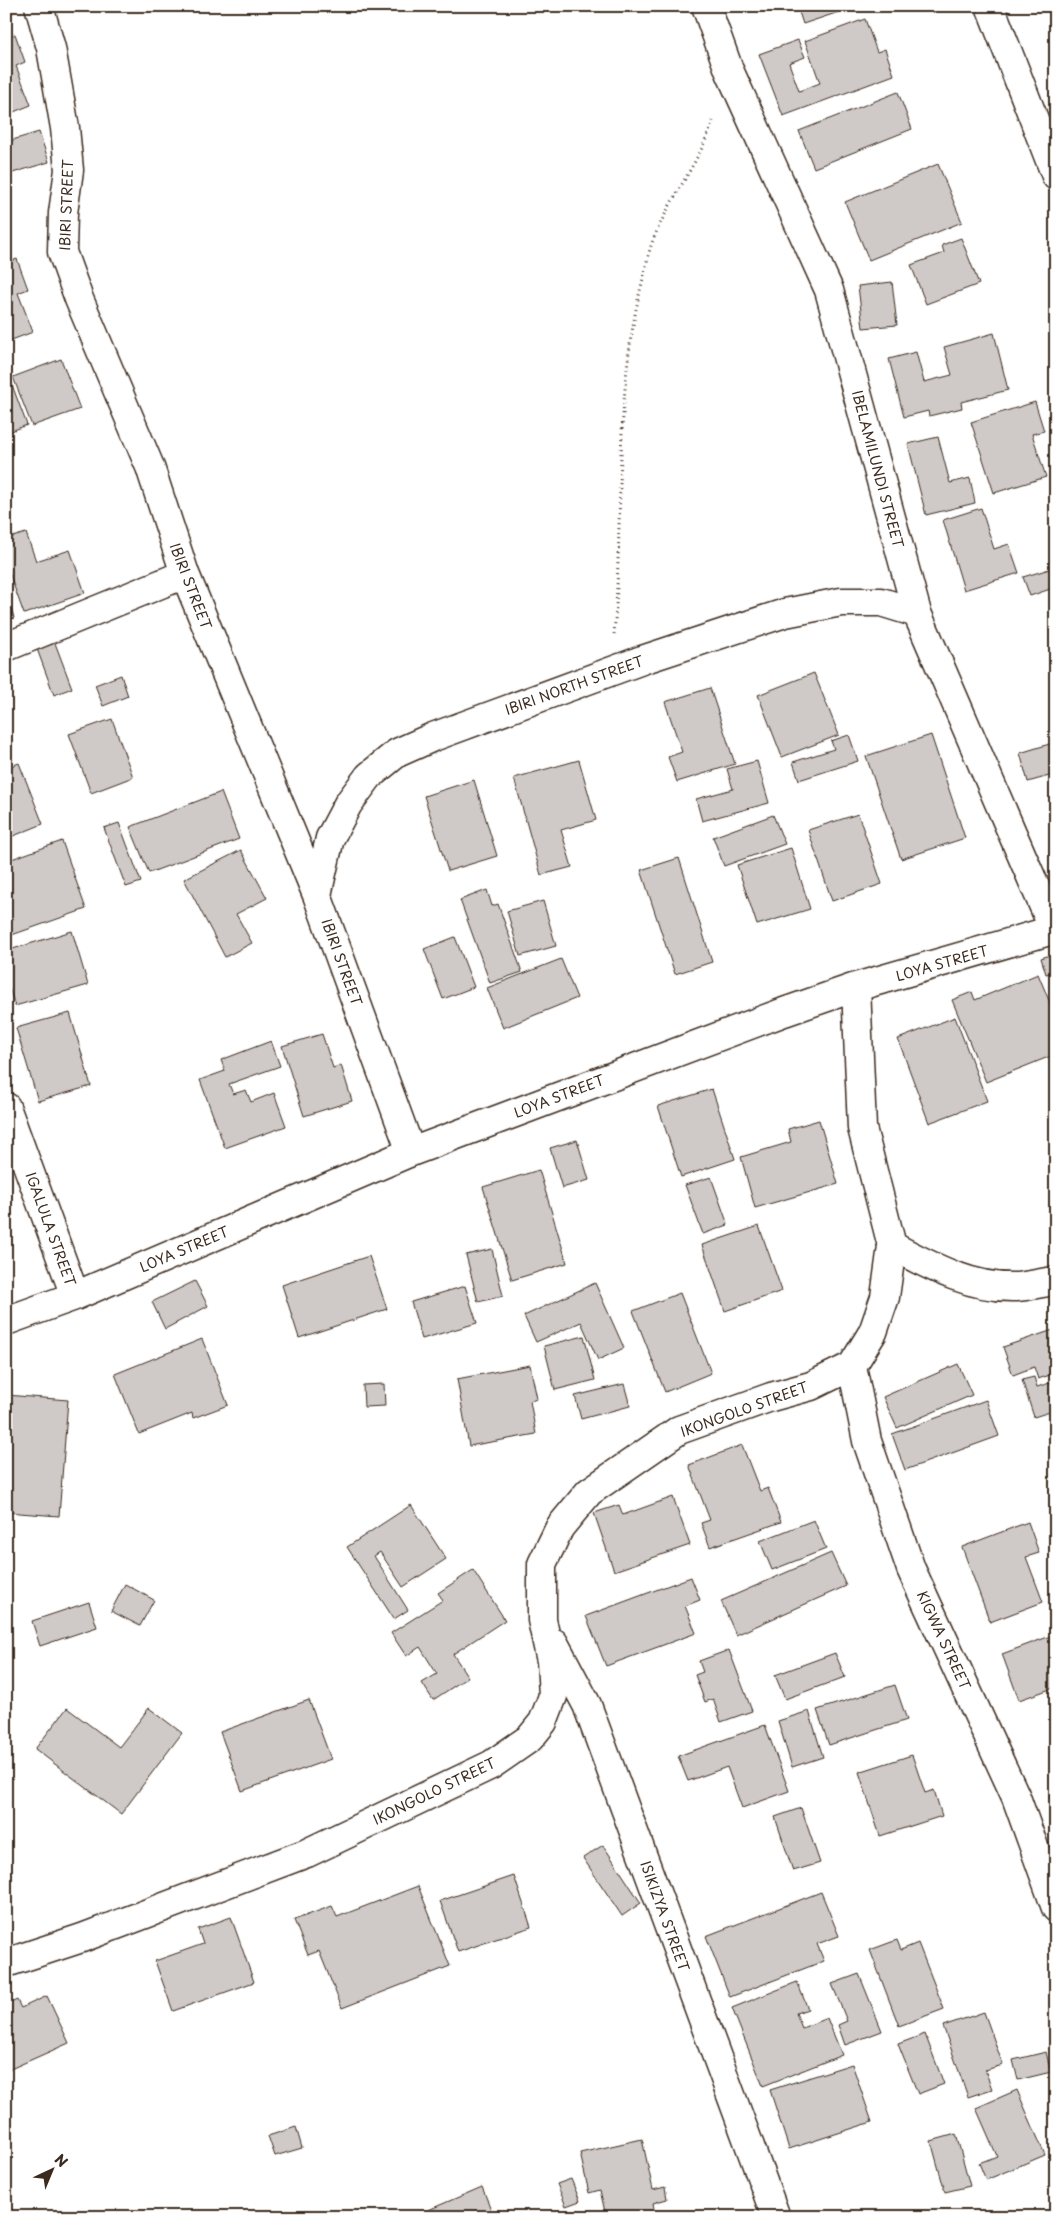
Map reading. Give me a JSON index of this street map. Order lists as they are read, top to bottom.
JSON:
{
  "streets": {
    "street": [
      "IBIRI STREET",
      "IBELAMILUNDI STREET",
      "IBIRI NORTH STREET",
      "LOYA STREET",
      "IGALULA STREET",
      "IKONGOLO STREET",
      "KIGWA STREET",
      "ISIKIZYA STREET"
    ]
  },
  "crossings": [
    ["IBIRI STREET", "IBIRI NORTH STREET"],
    ["IBIRI STREET", "LOYA STREET"],
    ["IBELAMILUNDI STREET", "IBIRI NORTH STREET"],
    ["IBELAMILUNDI STREET", "LOYA STREET"],
    ["LOYA STREET", "IGALULA STREET"],
    ["IKONGOLO STREET", "KIGWA STREET"],
    ["IKONGOLO STREET", "ISIKIZYA STREET"]
  ],
  "north": "top right"
}
